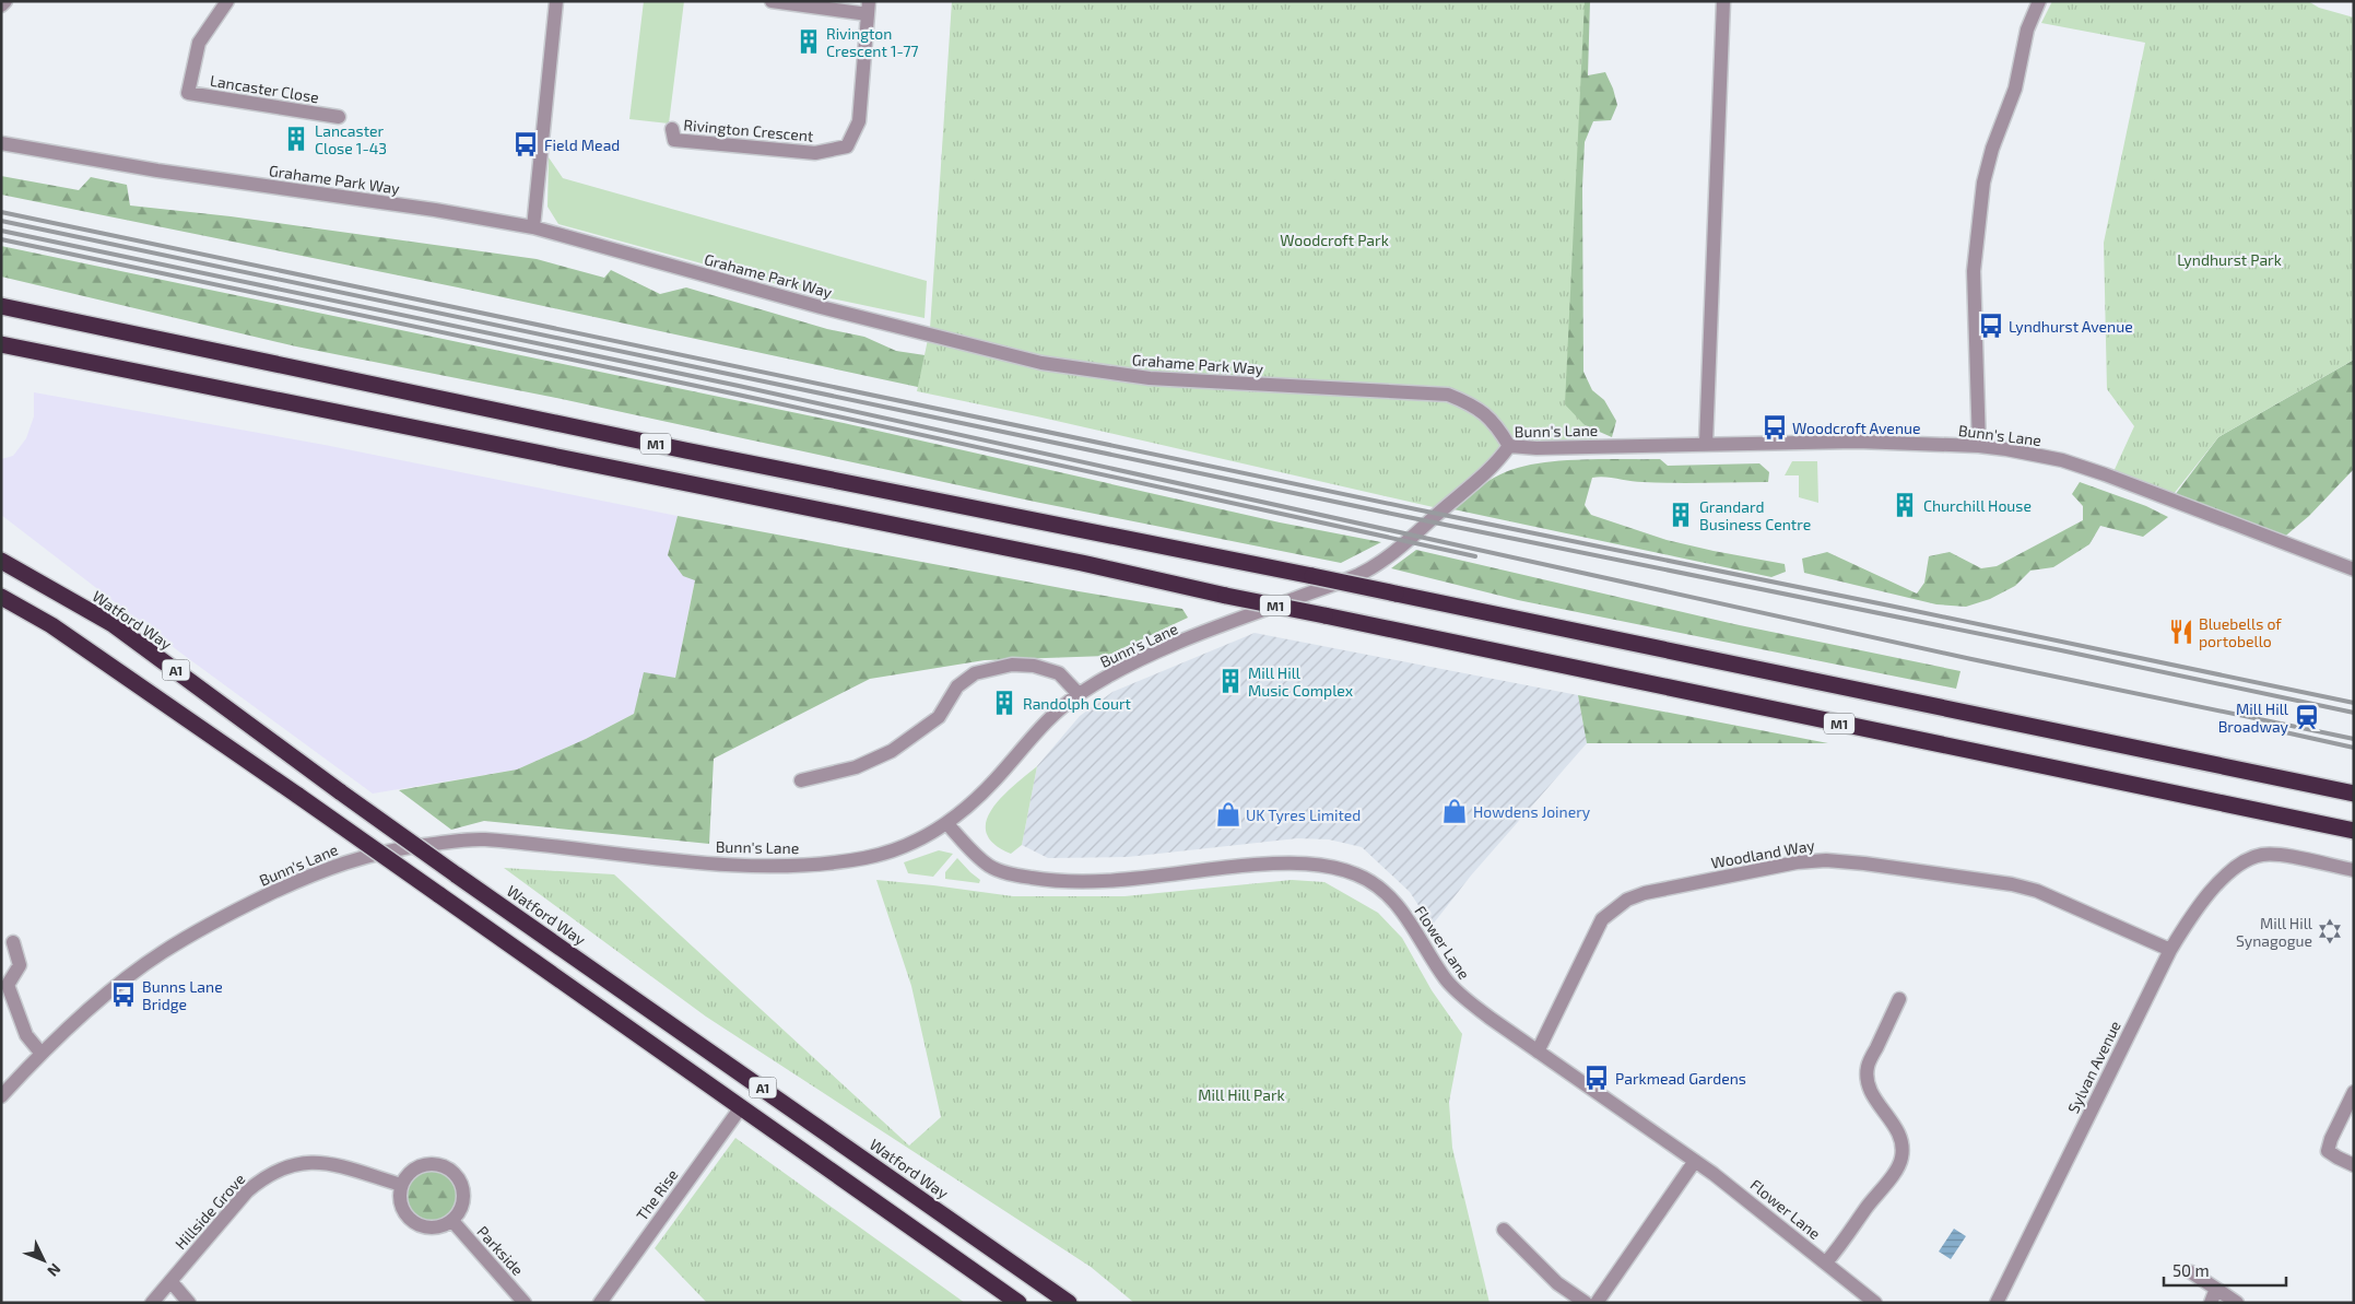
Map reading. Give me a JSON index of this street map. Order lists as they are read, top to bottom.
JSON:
{
  "streets": {
    "highway": ["M1", "Watford Way", "A1"],
    "street": [
      "Lancaster Close",
      "Rivington Crescent",
      "Grahame Park Way",
      "Bunn's Lane",
      "Woodland Way",
      "Flower Lane",
      "Sylvan Avenue",
      "The Rise",
      "Hillside Grove",
      "Parkside"
    ]
  },
  "crossings": [
    ["Grahame Park Way", "Bunn's Lane"],
    ["Bunn's Lane", "Flower Lane"],
    ["A1", "The Rise"],
    ["Woodland Way", "Flower Lane"],
    ["Woodland Way", "Sylvan Avenue"],
    ["Hillside Grove", "Parkside"]
  ],
  "parks": ["Woodcroft Park", "Lyndhurst Park", "Mill Hill Park"],
  "places": {
    "building": [
      "Rivington Crescent 1-77",
      "Lancaster Close 1-43",
      "Churchill House",
      "Grandard Business Centre",
      "Mill Hill Music Complex",
      "Randolph Court"
    ],
    "bus stop": [
      "Field Mead",
      "Lyndhurst Avenue",
      "Woodcroft Avenue",
      "Bunns Lane Bridge",
      "Parkmead Gardens"
    ],
    "restaurant": ["Bluebells of portobello"],
    "station": ["Mill Hill Broadway"],
    "shop": ["Howdens Joinery", "UK Tyres Limited"],
    "synagogue": ["Mill Hill Synagogue"]
  },
  "scale_bar": "50 m",
  "north": "bottom right"
}
